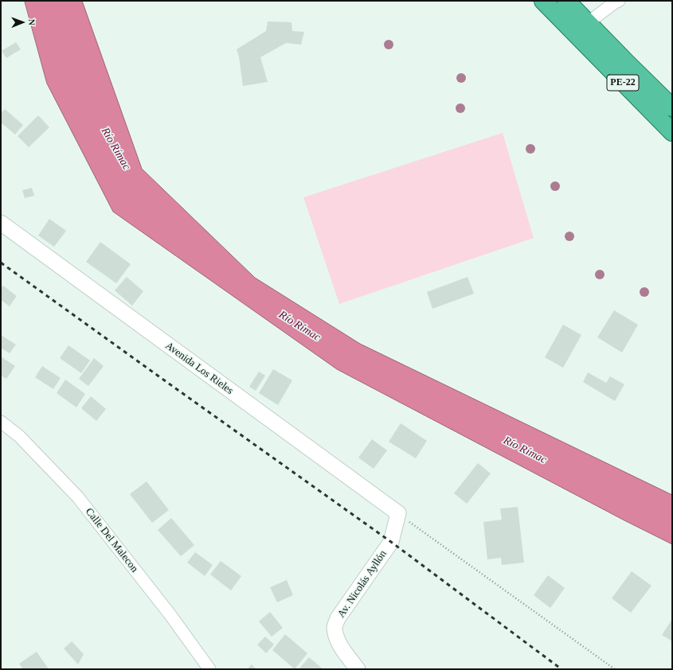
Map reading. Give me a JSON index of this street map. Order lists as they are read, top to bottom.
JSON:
{
  "streets": {
    "highway": ["PE-22"],
    "street": ["Avenida Los Rieles", "Calle Del Malecon", "Av. Nicolás Ayllón"]
  },
  "crossings": [
    ["Avenida Los Rieles", "Av. Nicolás Ayllón"]
  ],
  "water": ["Río Rímac"],
  "north": "right"
}
